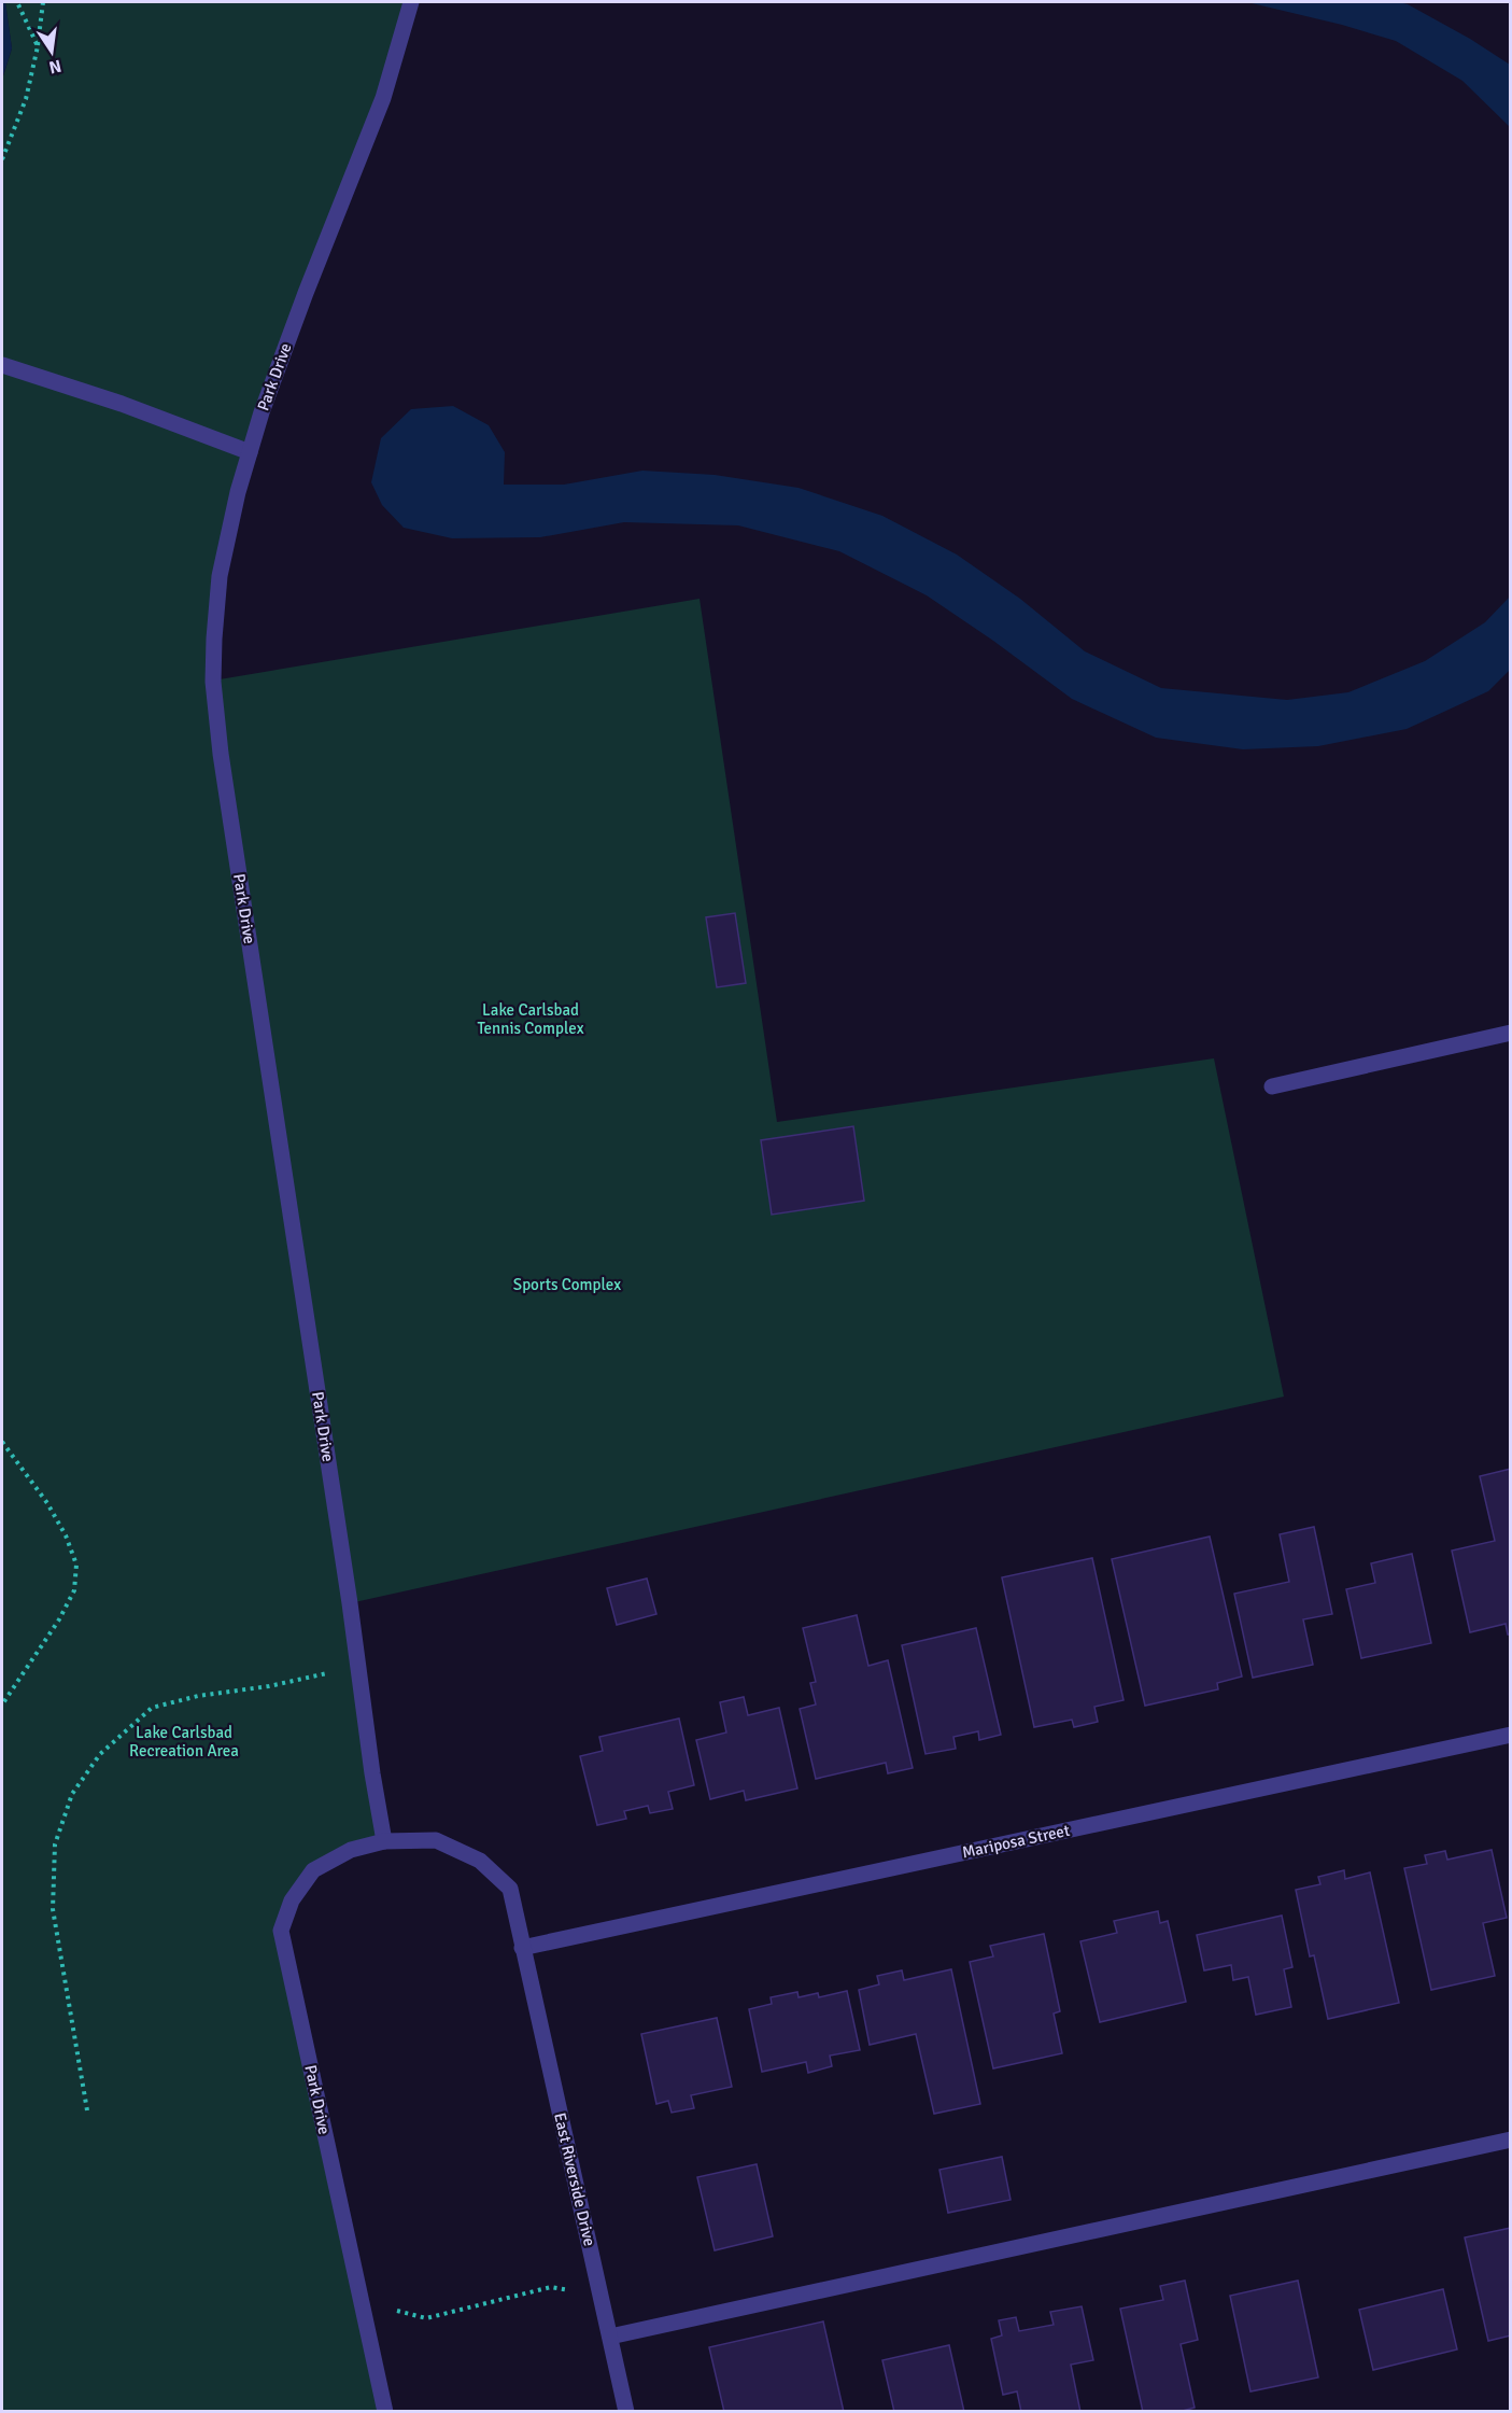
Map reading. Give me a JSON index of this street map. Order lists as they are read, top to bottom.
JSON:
{
  "streets": {
    "street": ["Park Drive", "Mariposa Street", "East Riverside Drive"]
  },
  "crossings": [
    ["Park Drive", "Mariposa Street"],
    ["Park Drive", "East Riverside Drive"],
    ["Mariposa Street", "East Riverside Drive"]
  ],
  "parks": ["Lake Carlsbad Tennis Complex", "Sports Complex", "Lake Carlsbad Recreation Area"],
  "north": "bottom"
}
